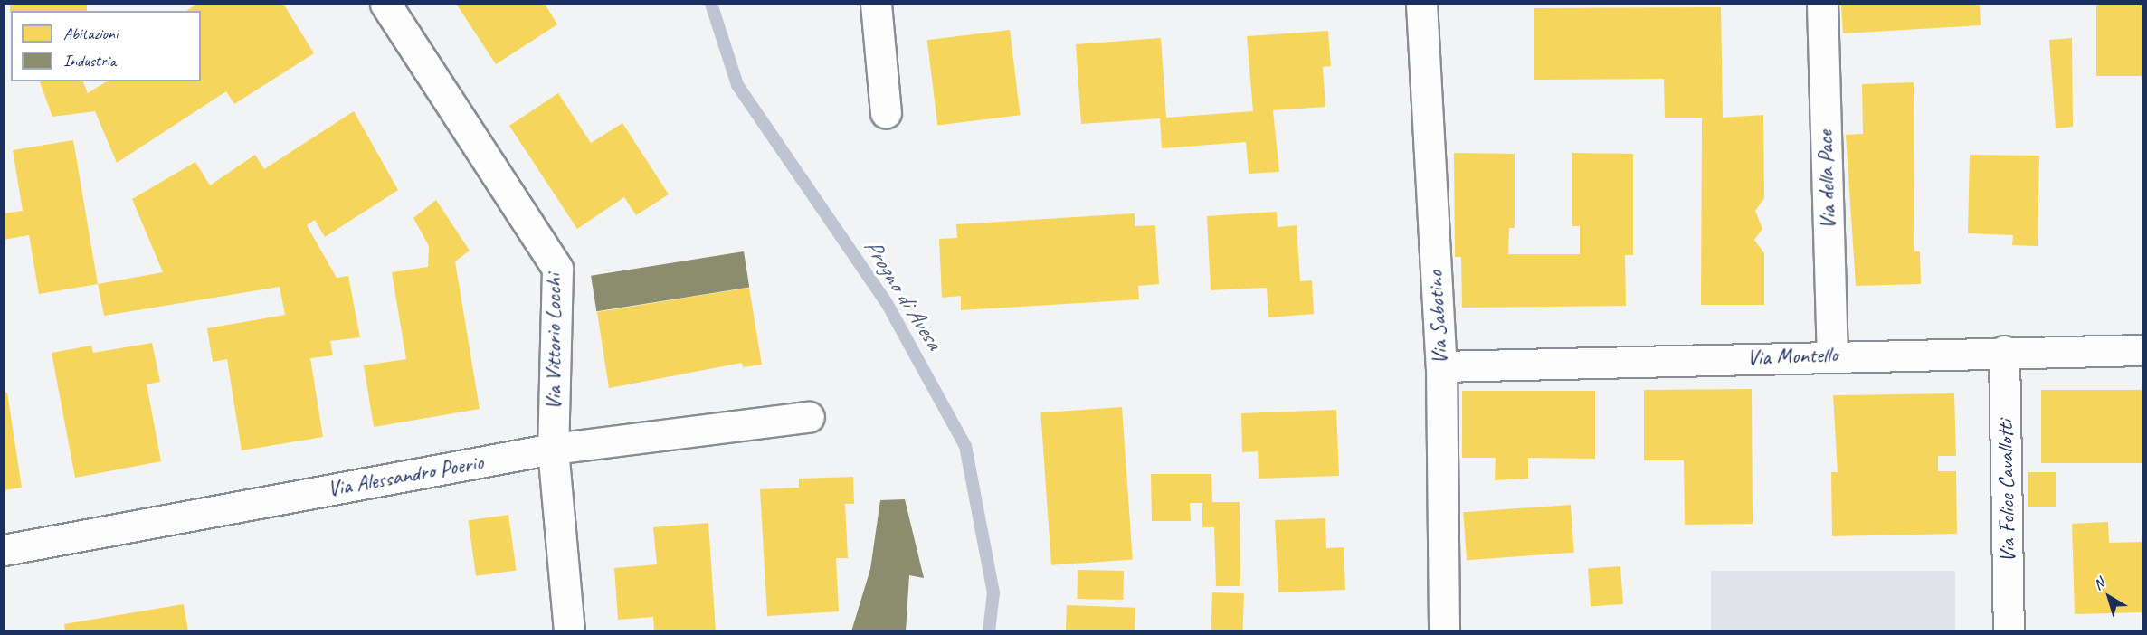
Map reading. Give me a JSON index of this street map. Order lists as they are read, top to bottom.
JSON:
{
  "streets": {
    "street": [
      "Via della Pace",
      "Via Sabotino",
      "Via Vittorio Locchi",
      "Via Montello",
      "Via Alessandro Poerio",
      "Via Felice Cavallotti"
    ]
  },
  "crossings": [
    ["Via della Pace", "Via Montello"],
    ["Via Sabotino", "Via Montello"],
    ["Via Vittorio Locchi", "Via Alessandro Poerio"],
    ["Via Montello", "Via Felice Cavallotti"]
  ],
  "water": ["Progno di Avesa"],
  "legend": ["Abitazioni", "Industria"],
  "north": "top left"
}
